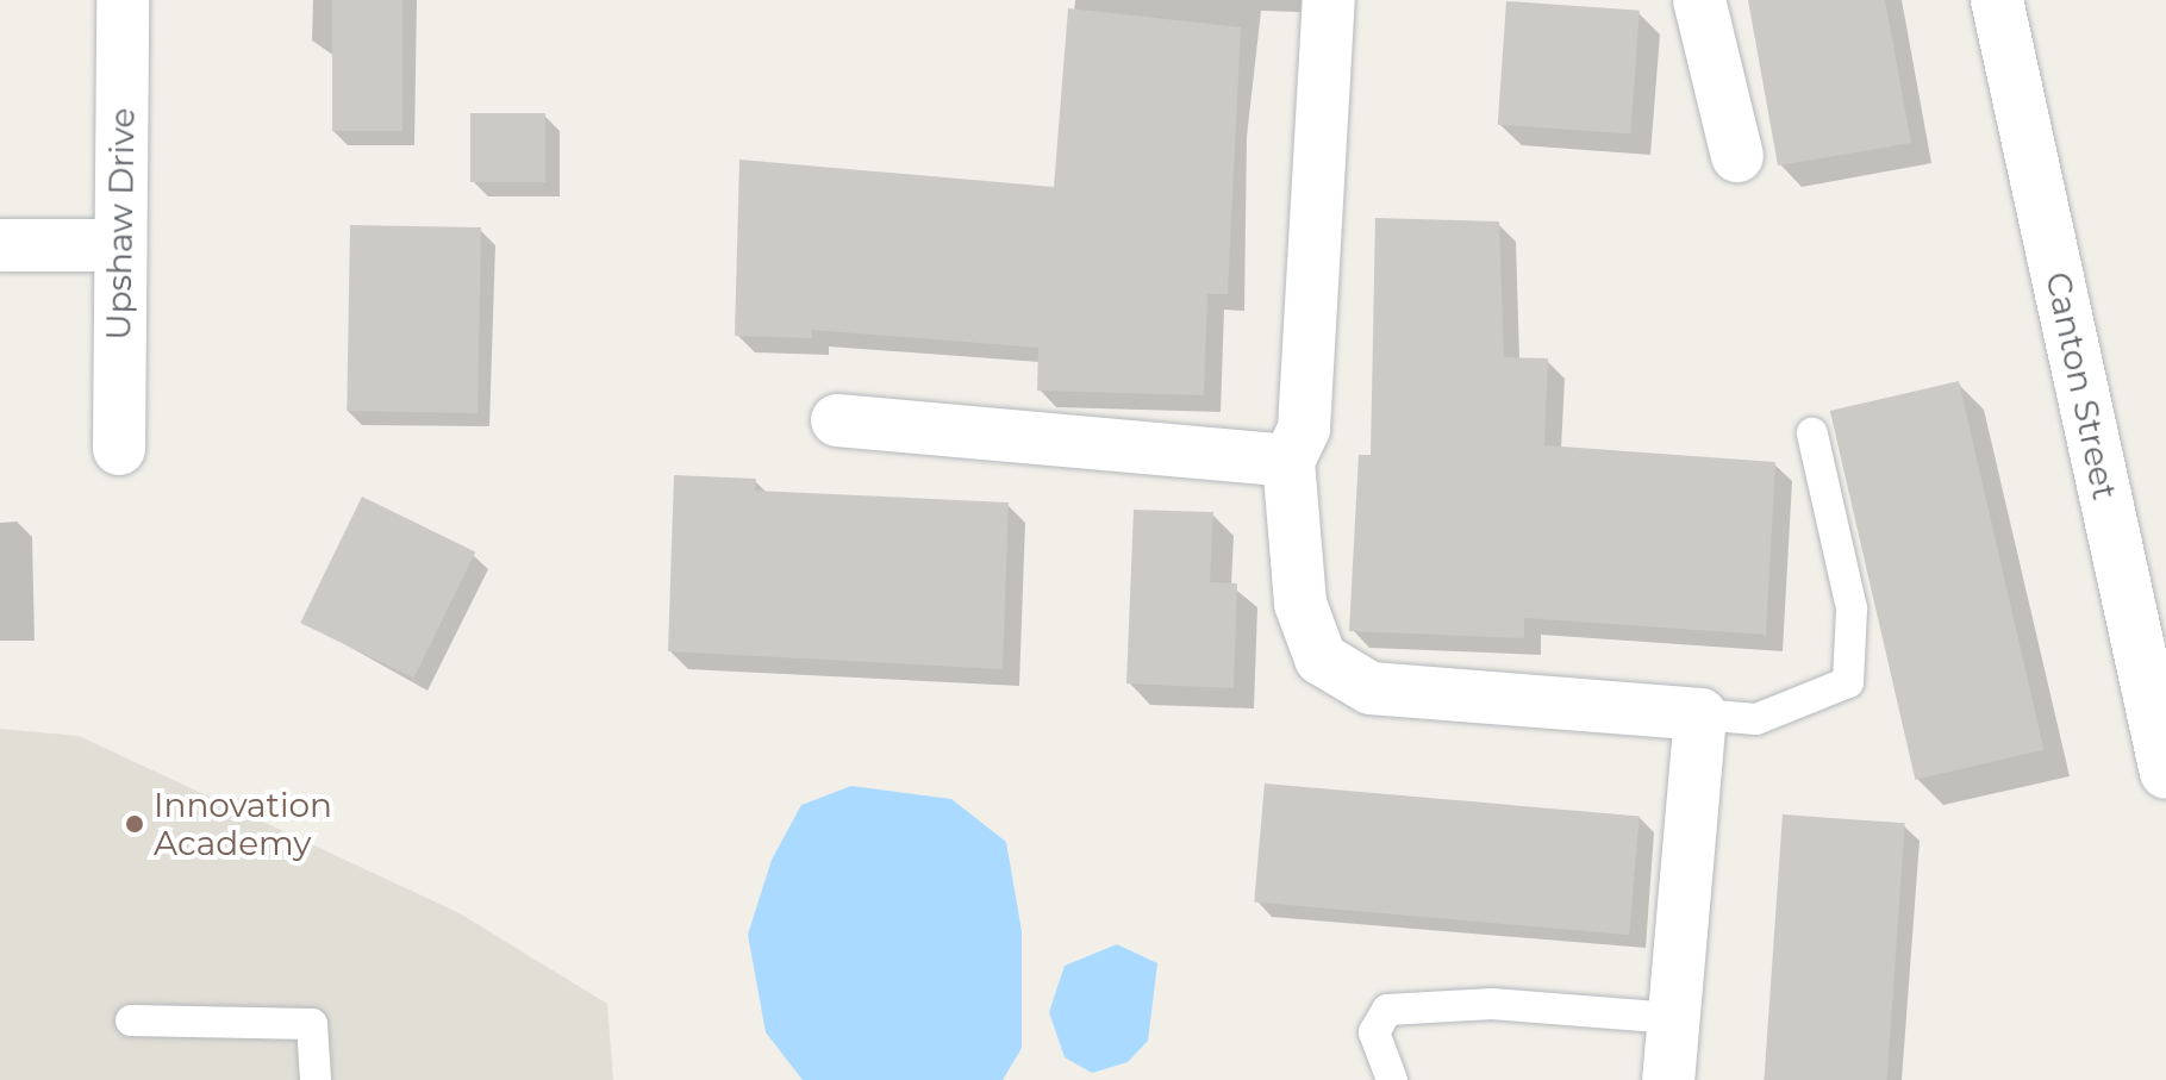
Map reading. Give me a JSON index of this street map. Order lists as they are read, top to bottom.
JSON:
{
  "streets": {
    "street": ["Upshaw Drive", "Canton Street"]
  },
  "places": ["Innovation Academy"]
}
